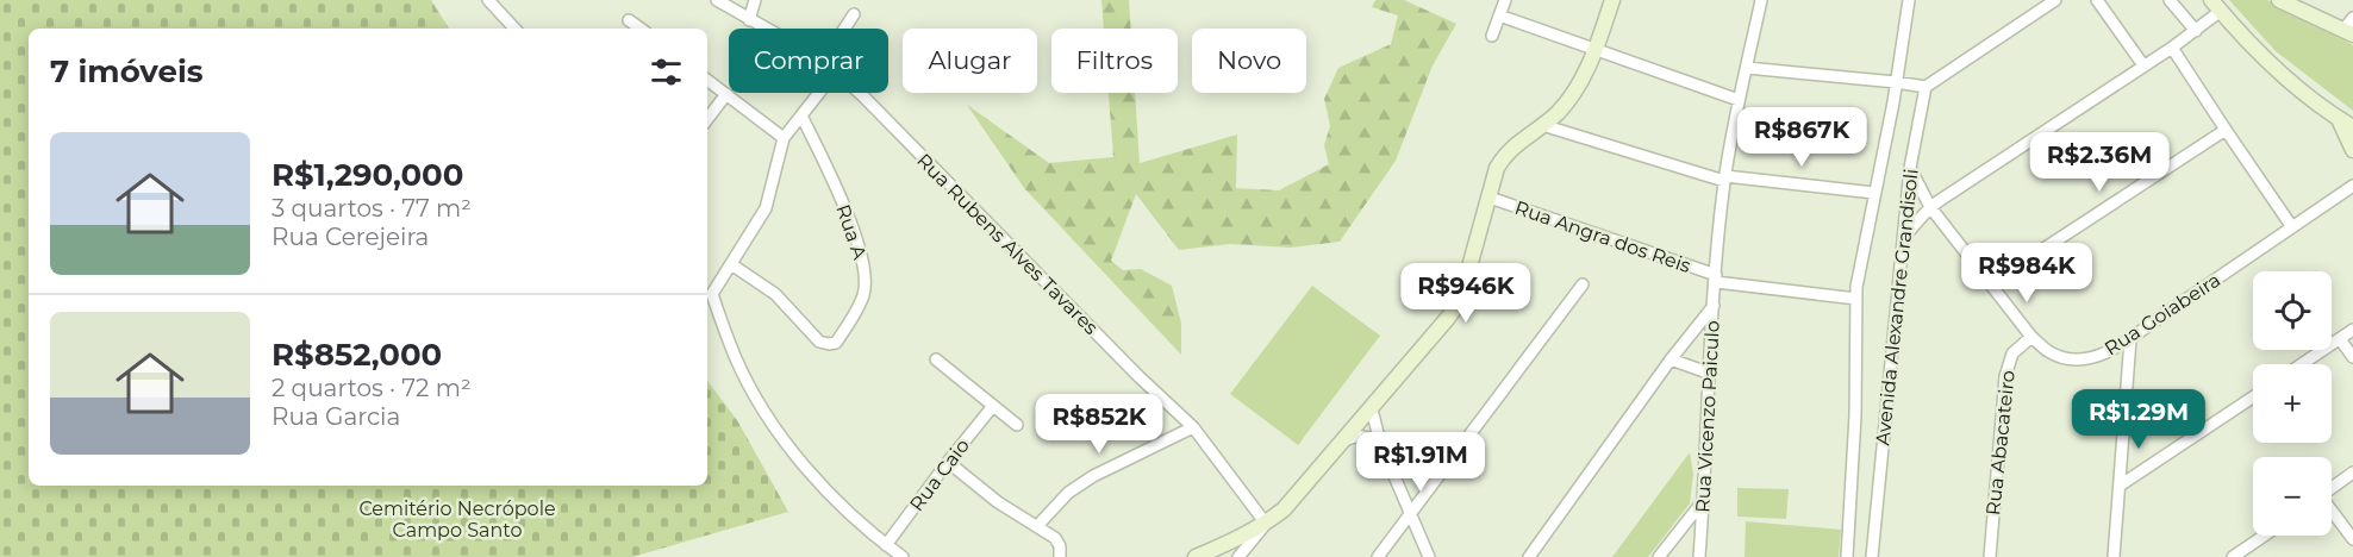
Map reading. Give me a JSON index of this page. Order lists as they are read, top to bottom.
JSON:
{
  "streets": {
    "street": [
      "Rua A",
      "Rua Angra dos Reis",
      "Rua Rubens Alves Tavares",
      "Avenida Alexandre Grandisoli",
      "Rua Goiabeira",
      "Rua Vicenzo Paiculo",
      "Rua Abacateiro",
      "Rua Caio"
    ]
  },
  "crossings": [
    ["Rua Angra dos Reis", "Avenida Alexandre Grandisoli"],
    ["Rua Angra dos Reis", "Rua Vicenzo Paiculo"],
    ["Avenida Alexandre Grandisoli", "Rua Goiabeira"],
    ["Rua Goiabeira", "Rua Abacateiro"]
  ],
  "parks": ["Cemitério Necrópole Campo Santo"],
  "page": {
    "chip": [
      "Comprar",
      "Alugar",
      "Filtros",
      "Novo"
    ],
    "heading": "7 imóveis",
    "price": [
      "R$867K",
      "R$2.36M",
      "R$984K",
      "R$946K",
      "R$1.29M",
      "R$852K",
      "R$1.91M"
    ],
    "list": [
      {
        "name": "R$1,290,000",
        "note": "3 quartos · 77 m² · Rua Cerejeira"
      },
      {
        "name": "R$852,000",
        "note": "2 quartos · 72 m² · Rua Garcia"
      }
    ],
    "map_buttons": ["+", "−"]
  }
}
